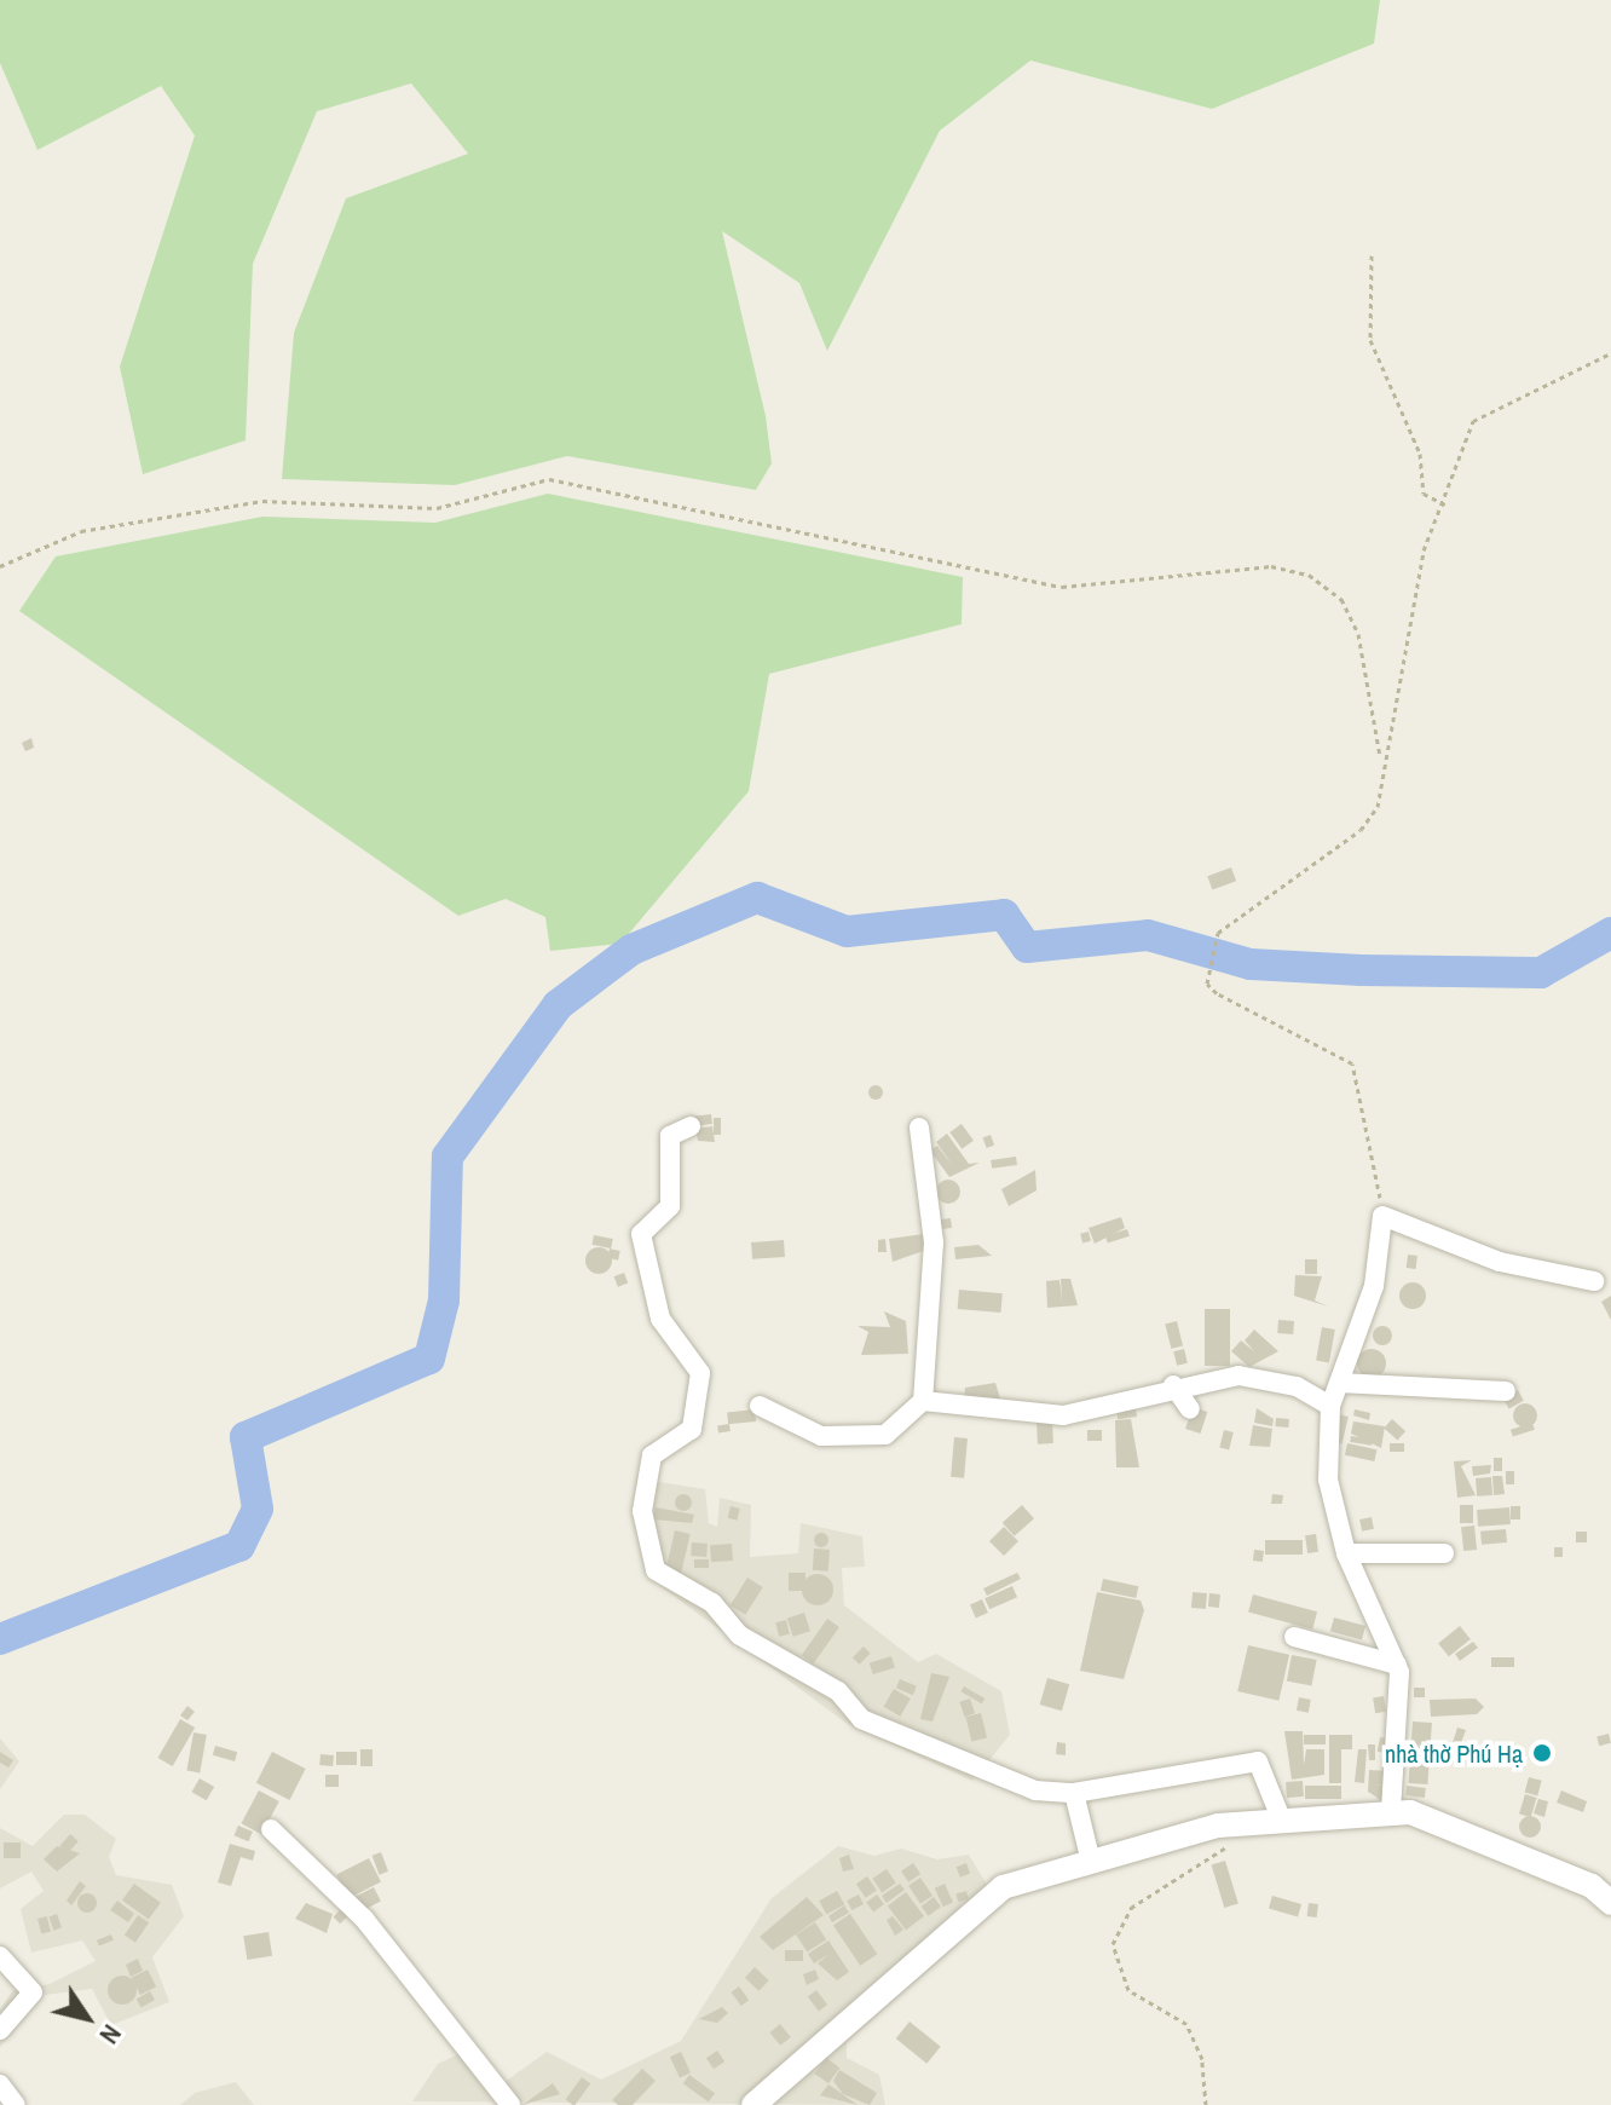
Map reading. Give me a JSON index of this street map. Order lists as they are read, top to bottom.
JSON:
{
  "places": ["nhà thờ Phú Hạ"],
  "north": "bottom right"
}
